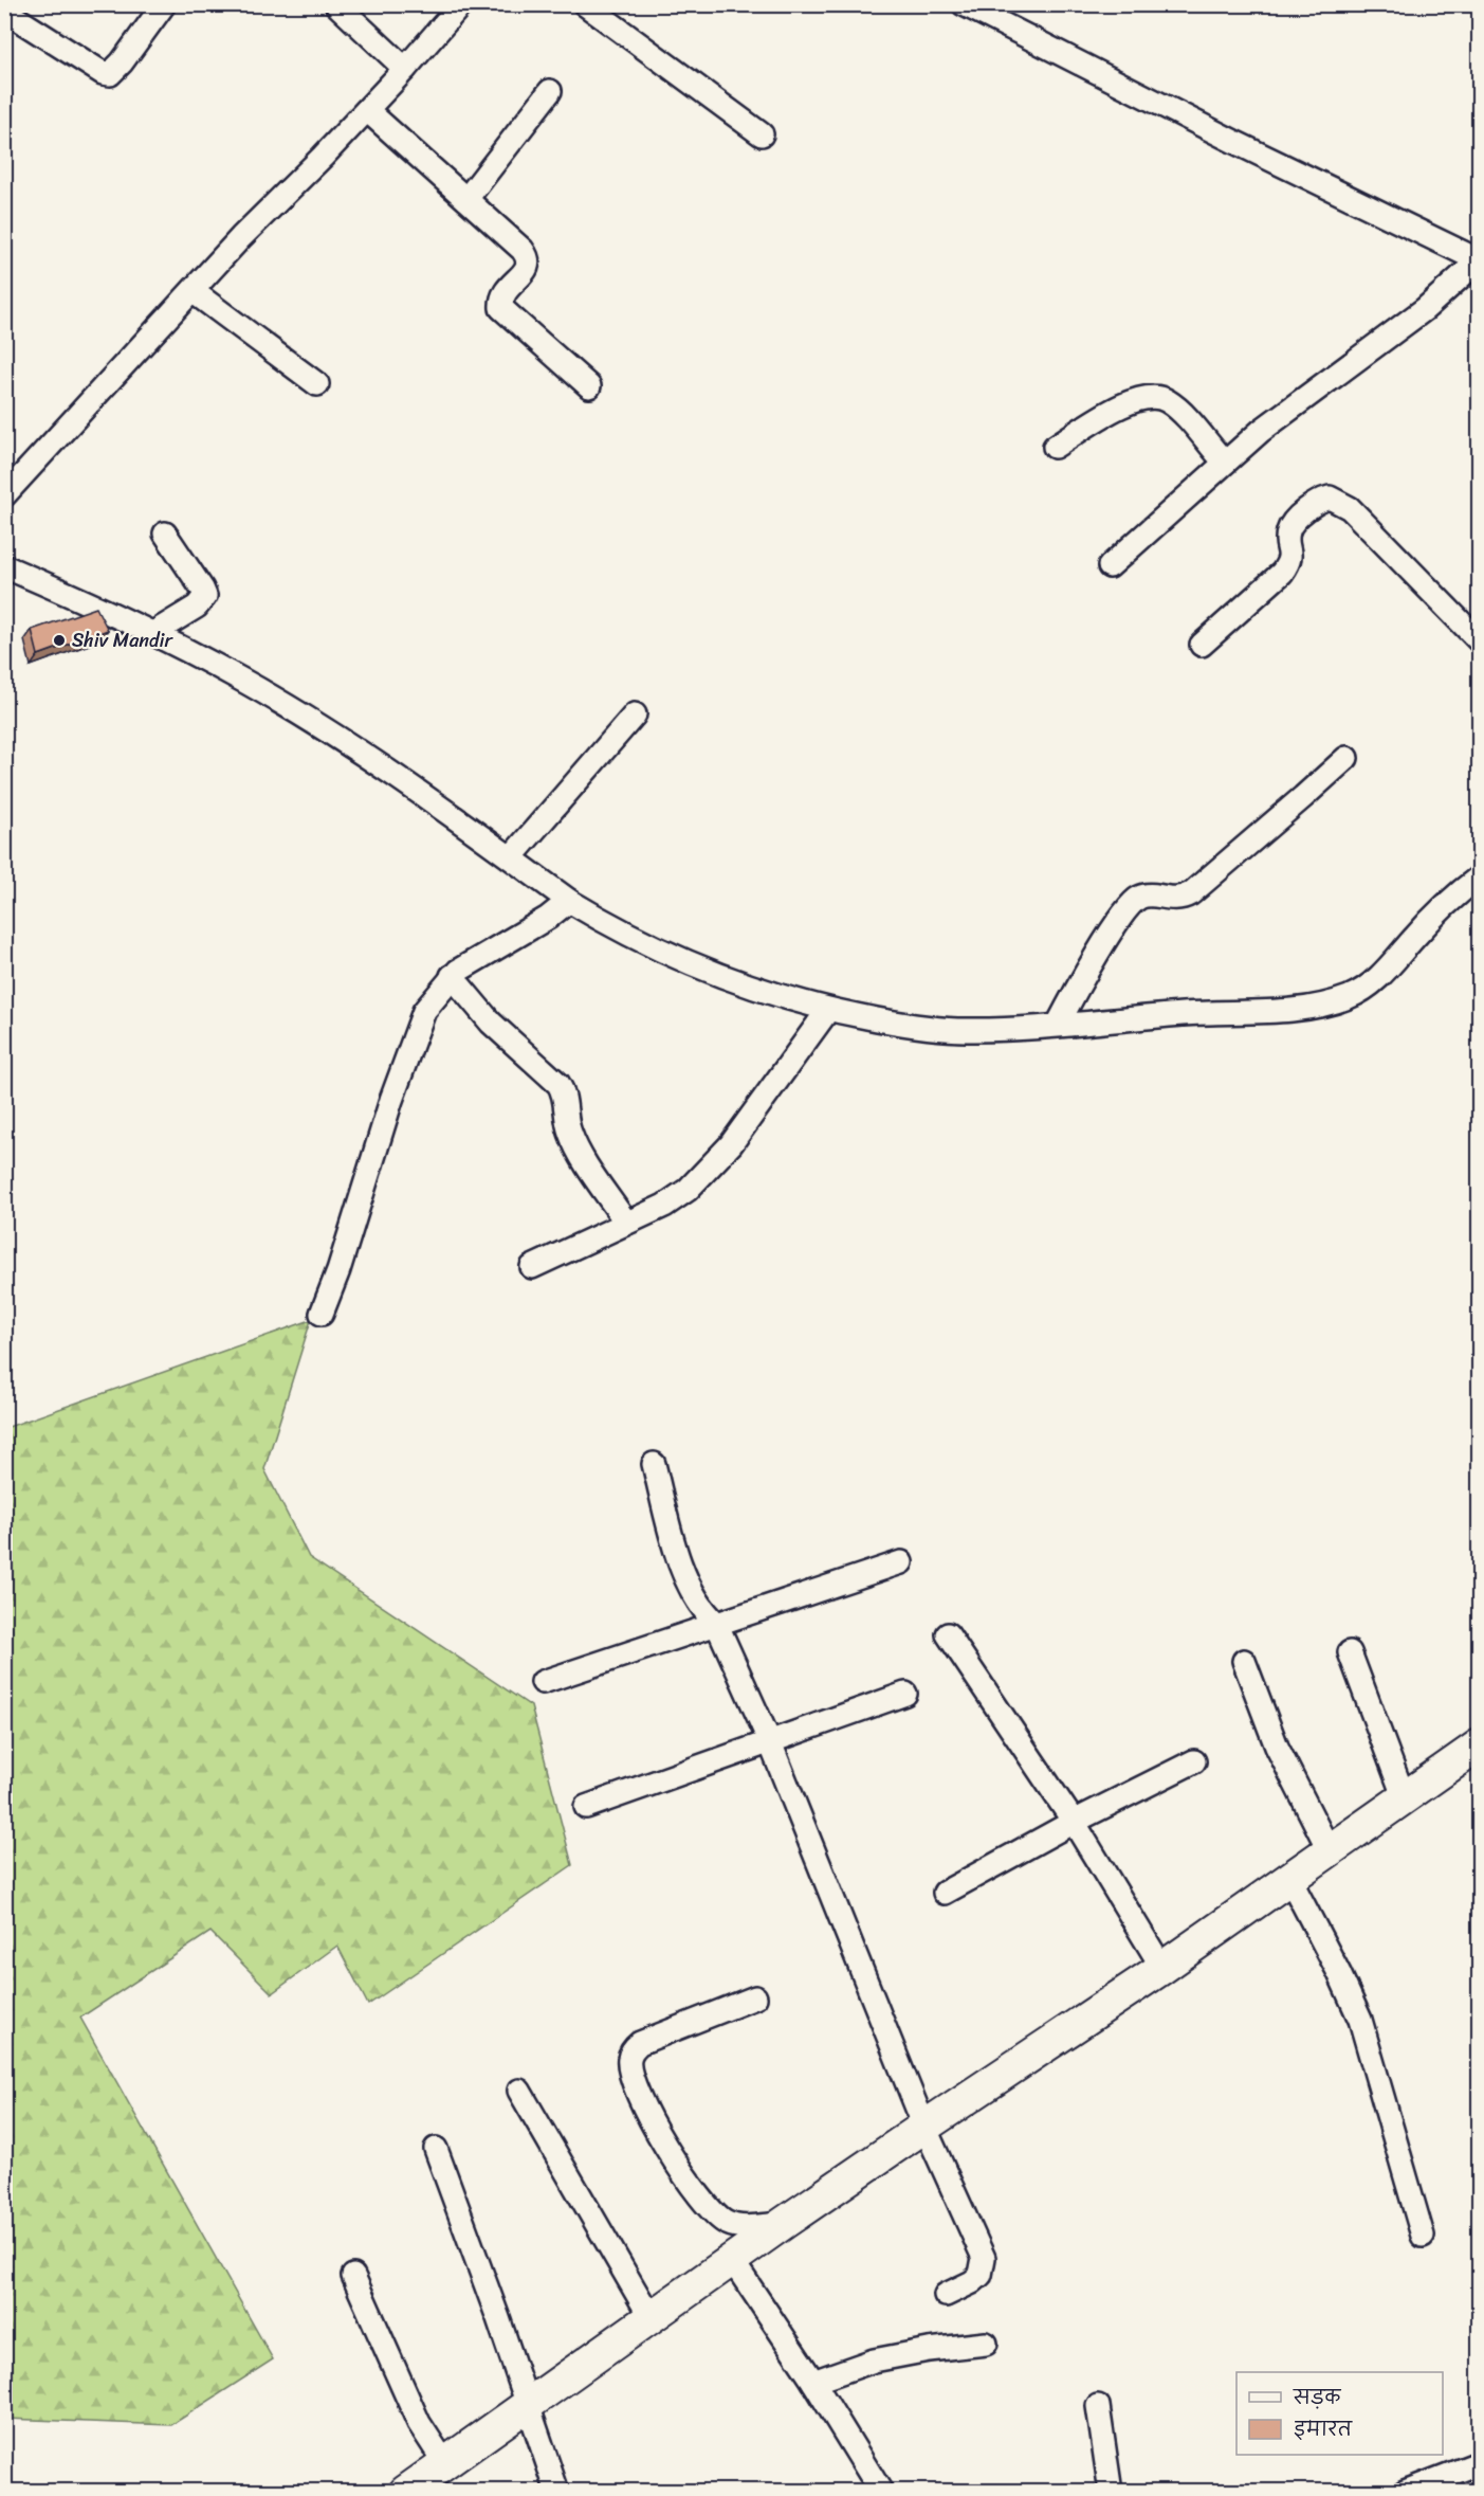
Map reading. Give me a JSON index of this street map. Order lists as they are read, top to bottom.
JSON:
{
  "places": ["Shiv Mandir"],
  "legend": ["सड़क", "इमारत"]
}
